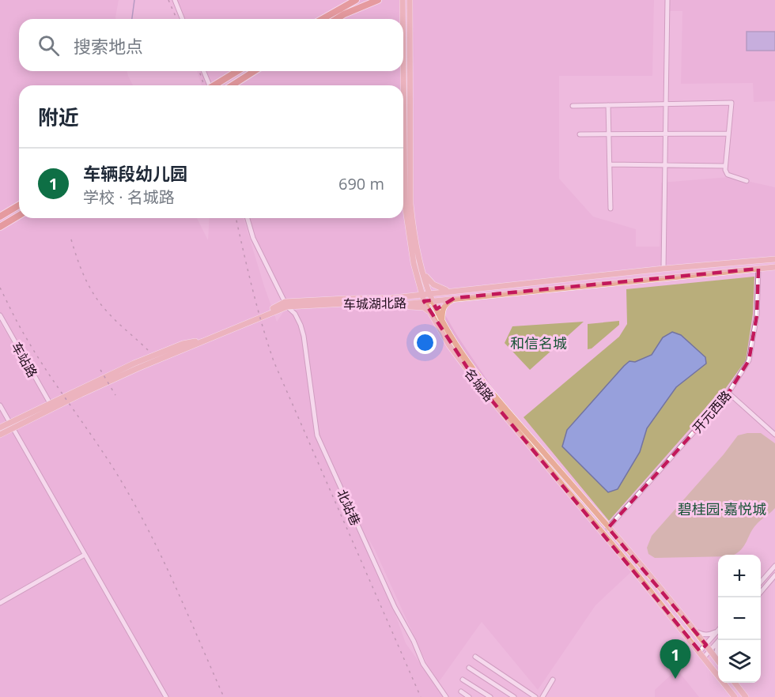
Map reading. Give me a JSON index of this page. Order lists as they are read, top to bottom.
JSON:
{
  "streets": {
    "main road": ["车城湖北路", "名城路"],
    "street": ["车站路", "开元西路", "北站巷"]
  },
  "crossings": [
    ["车城湖北路", "车站路"],
    ["车城湖北路", "名城路"],
    ["车城湖北路", "开元西路"],
    ["车城湖北路", "北站巷"],
    ["名城路", "开元西路"]
  ],
  "districts": ["和信名城", "碧桂园·嘉悦城"],
  "page": {
    "search": "搜索地点",
    "heading": "附近",
    "list": [
      {
        "mark": "1",
        "name": "车辆段幼儿园",
        "note": "学校 · 名城路",
        "value": "690 m"
      }
    ],
    "map_buttons": ["+", "−"],
    "pins": "1"
  }
}
